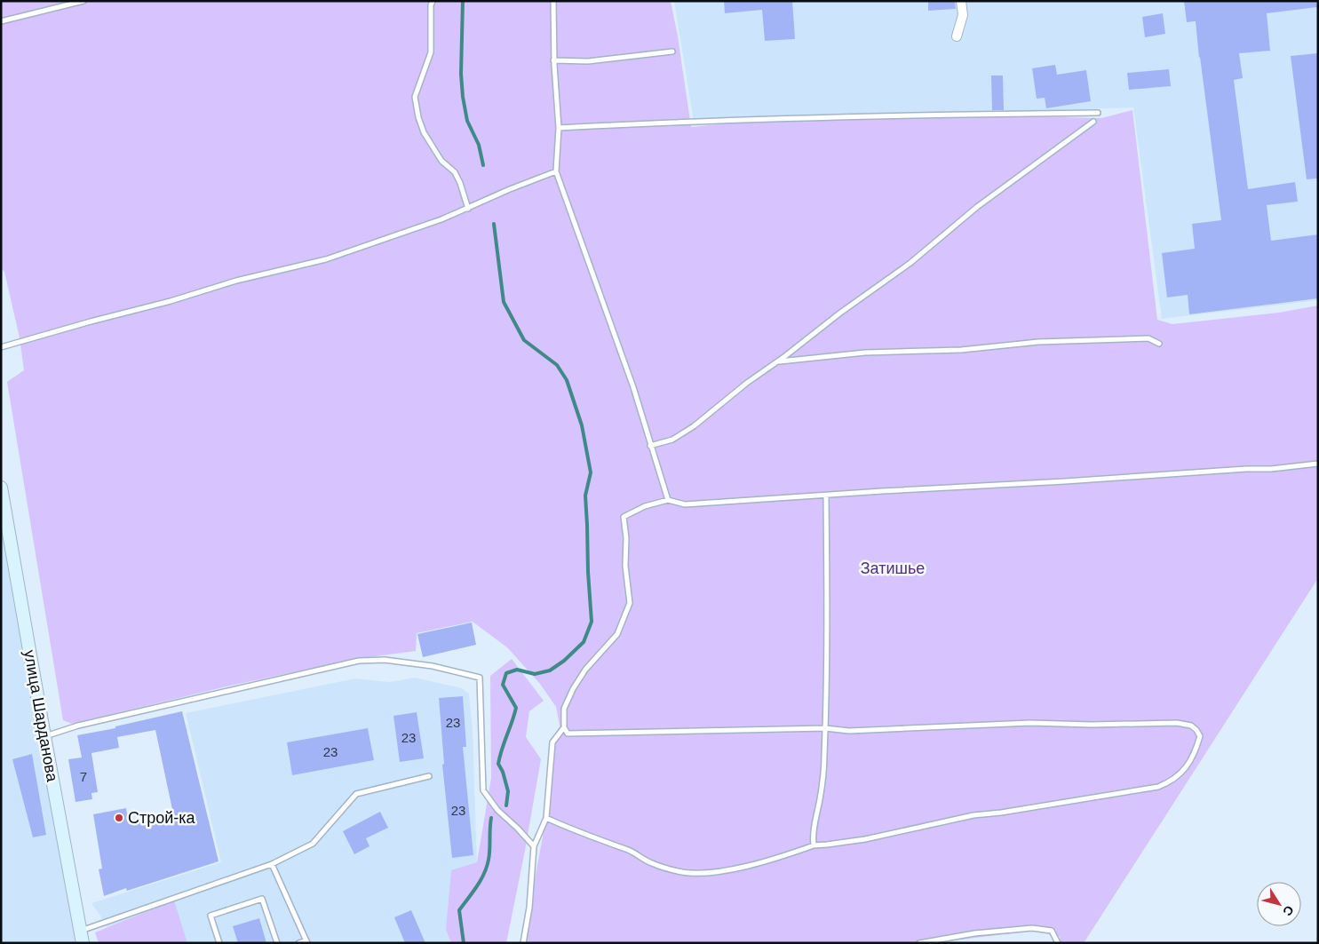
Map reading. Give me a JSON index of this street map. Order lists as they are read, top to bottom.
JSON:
{
  "streets": {
    "main road": ["улица Шарданова"]
  },
  "parks": ["Затишье"],
  "places": ["Строй-ка"],
  "house_numbers": [
    "23",
    "23",
    "23",
    "7",
    "23"
  ],
  "north": "bottom right"
}
